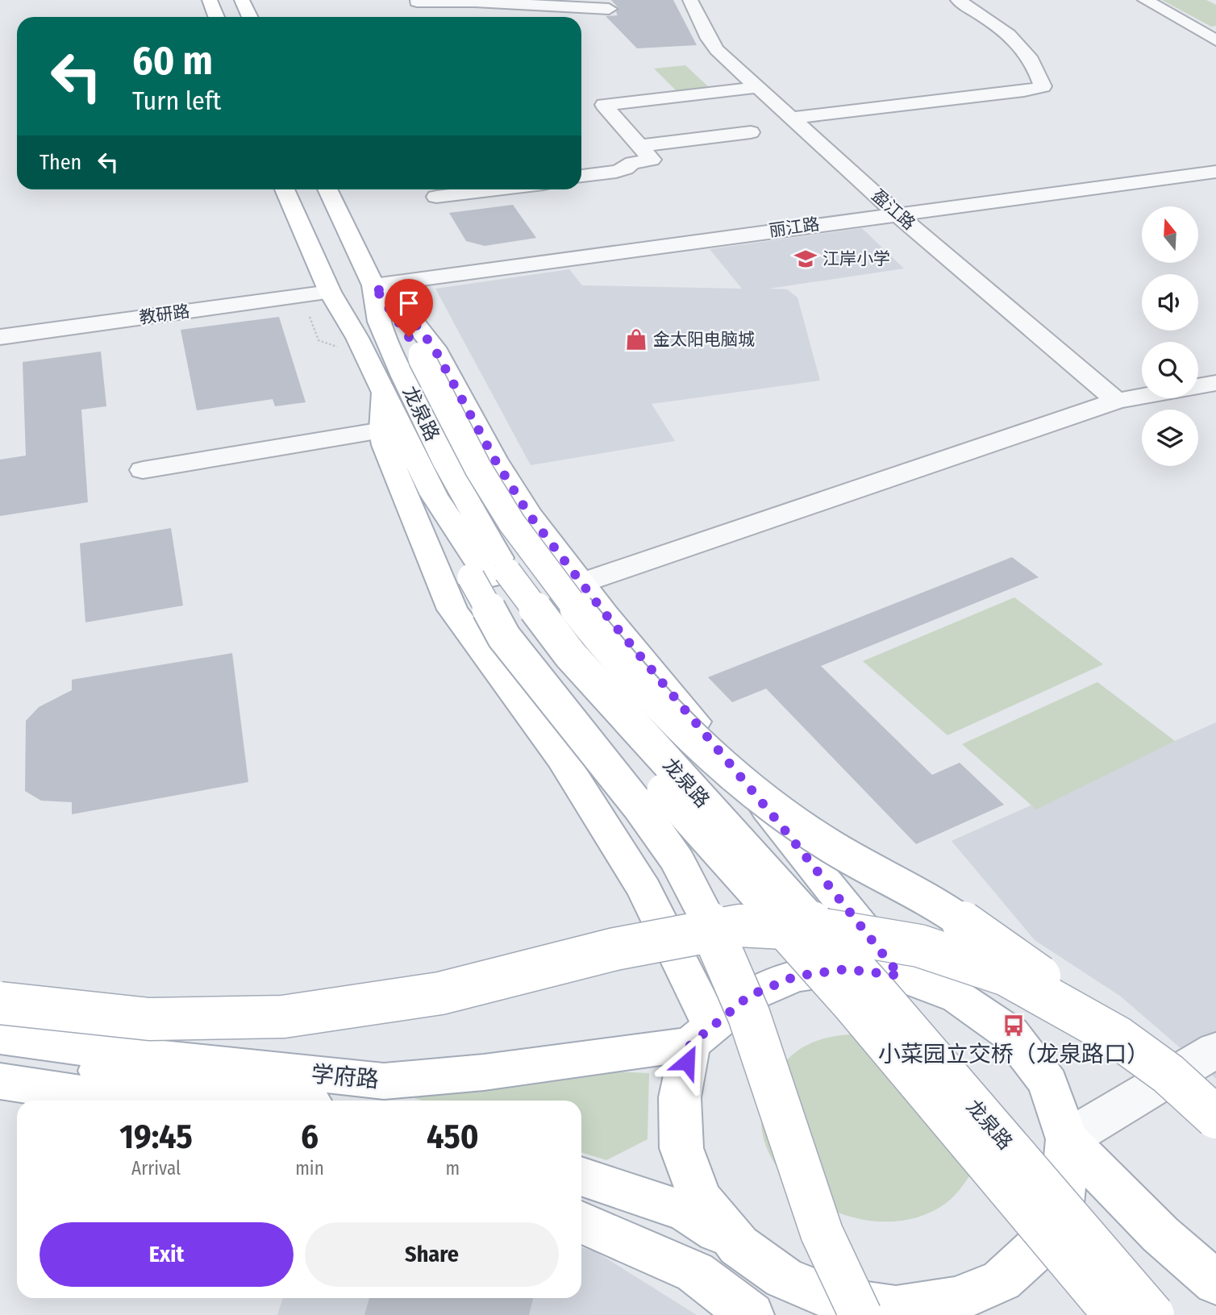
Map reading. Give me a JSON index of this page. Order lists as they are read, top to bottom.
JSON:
{
  "streets": {
    "main road": ["龙泉路", "学府路"],
    "street": ["盈江路", "丽江路", "教研路"]
  },
  "crossings": [
    ["盈江路", "丽江路"],
    ["丽江路", "龙泉路"],
    ["教研路", "龙泉路"]
  ],
  "places": {
    "school or university": ["江岸小学"],
    "shop": ["金太阳电脑城"],
    "bus stop": ["小菜园立交桥（龙泉路口）"]
  },
  "north": "top",
  "page": {
    "turn": ["60 m", "Turn left"],
    "then": "Then",
    "eta": [
      "19:45",
      "Arrival",
      "6",
      "min",
      "450",
      "m"
    ],
    "buttons": ["Exit", "Share"]
  }
}
